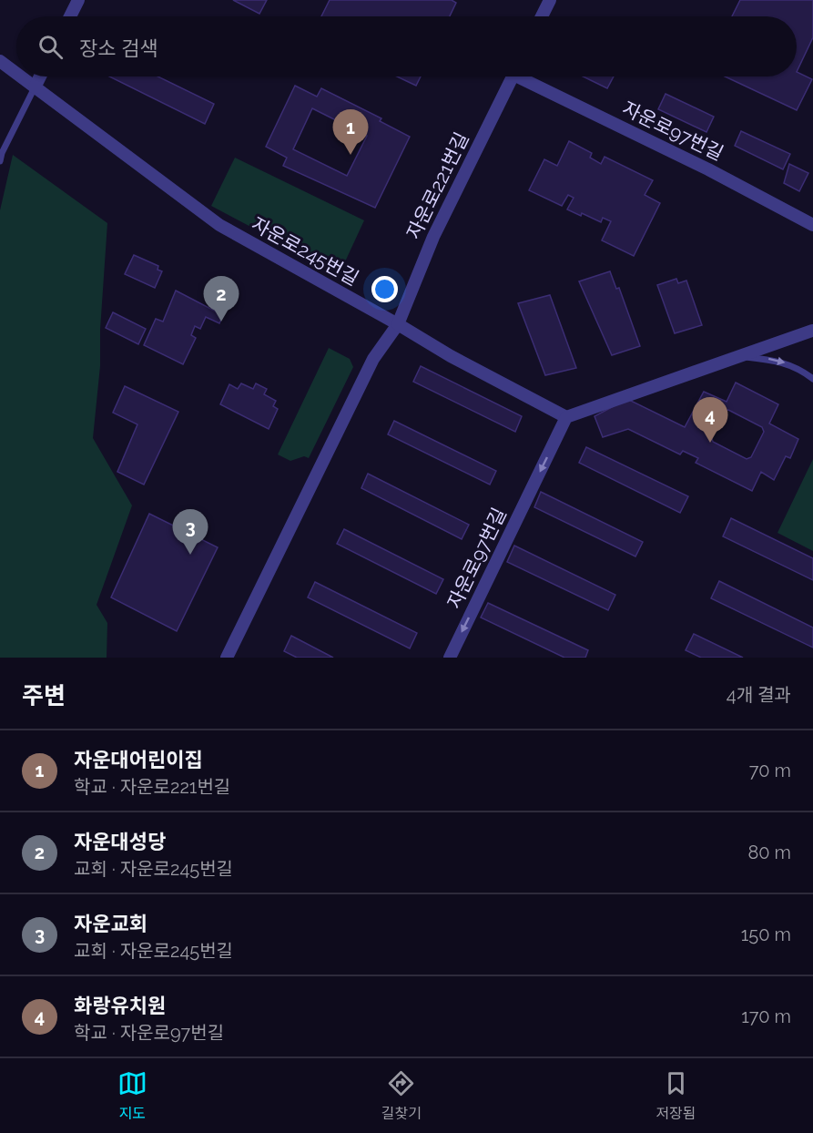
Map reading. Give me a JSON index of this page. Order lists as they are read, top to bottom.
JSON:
{
  "streets": {
    "street": ["자운로97번길", "자운로221번길", "자운로245번길"]
  },
  "crossings": [
    ["자운로221번길", "자운로245번길"]
  ],
  "one_way": ["자운로97번길"],
  "page": {
    "search": "장소 검색",
    "pins": [
      "1",
      "2",
      "4",
      "3"
    ],
    "heading": ["주변", "4개 결과"],
    "list": [
      {
        "mark": "1",
        "name": "자운대어린이집",
        "note": "학교 · 자운로221번길",
        "value": "70 m"
      },
      {
        "mark": "2",
        "name": "자운대성당",
        "note": "교회 · 자운로245번길",
        "value": "80 m"
      },
      {
        "mark": "3",
        "name": "자운교회",
        "note": "교회 · 자운로245번길",
        "value": "150 m"
      },
      {
        "mark": "4",
        "name": "화랑유치원",
        "note": "학교 · 자운로97번길",
        "value": "170 m"
      }
    ],
    "nav": ["지도", "길찾기", "저장됨"]
  }
}
